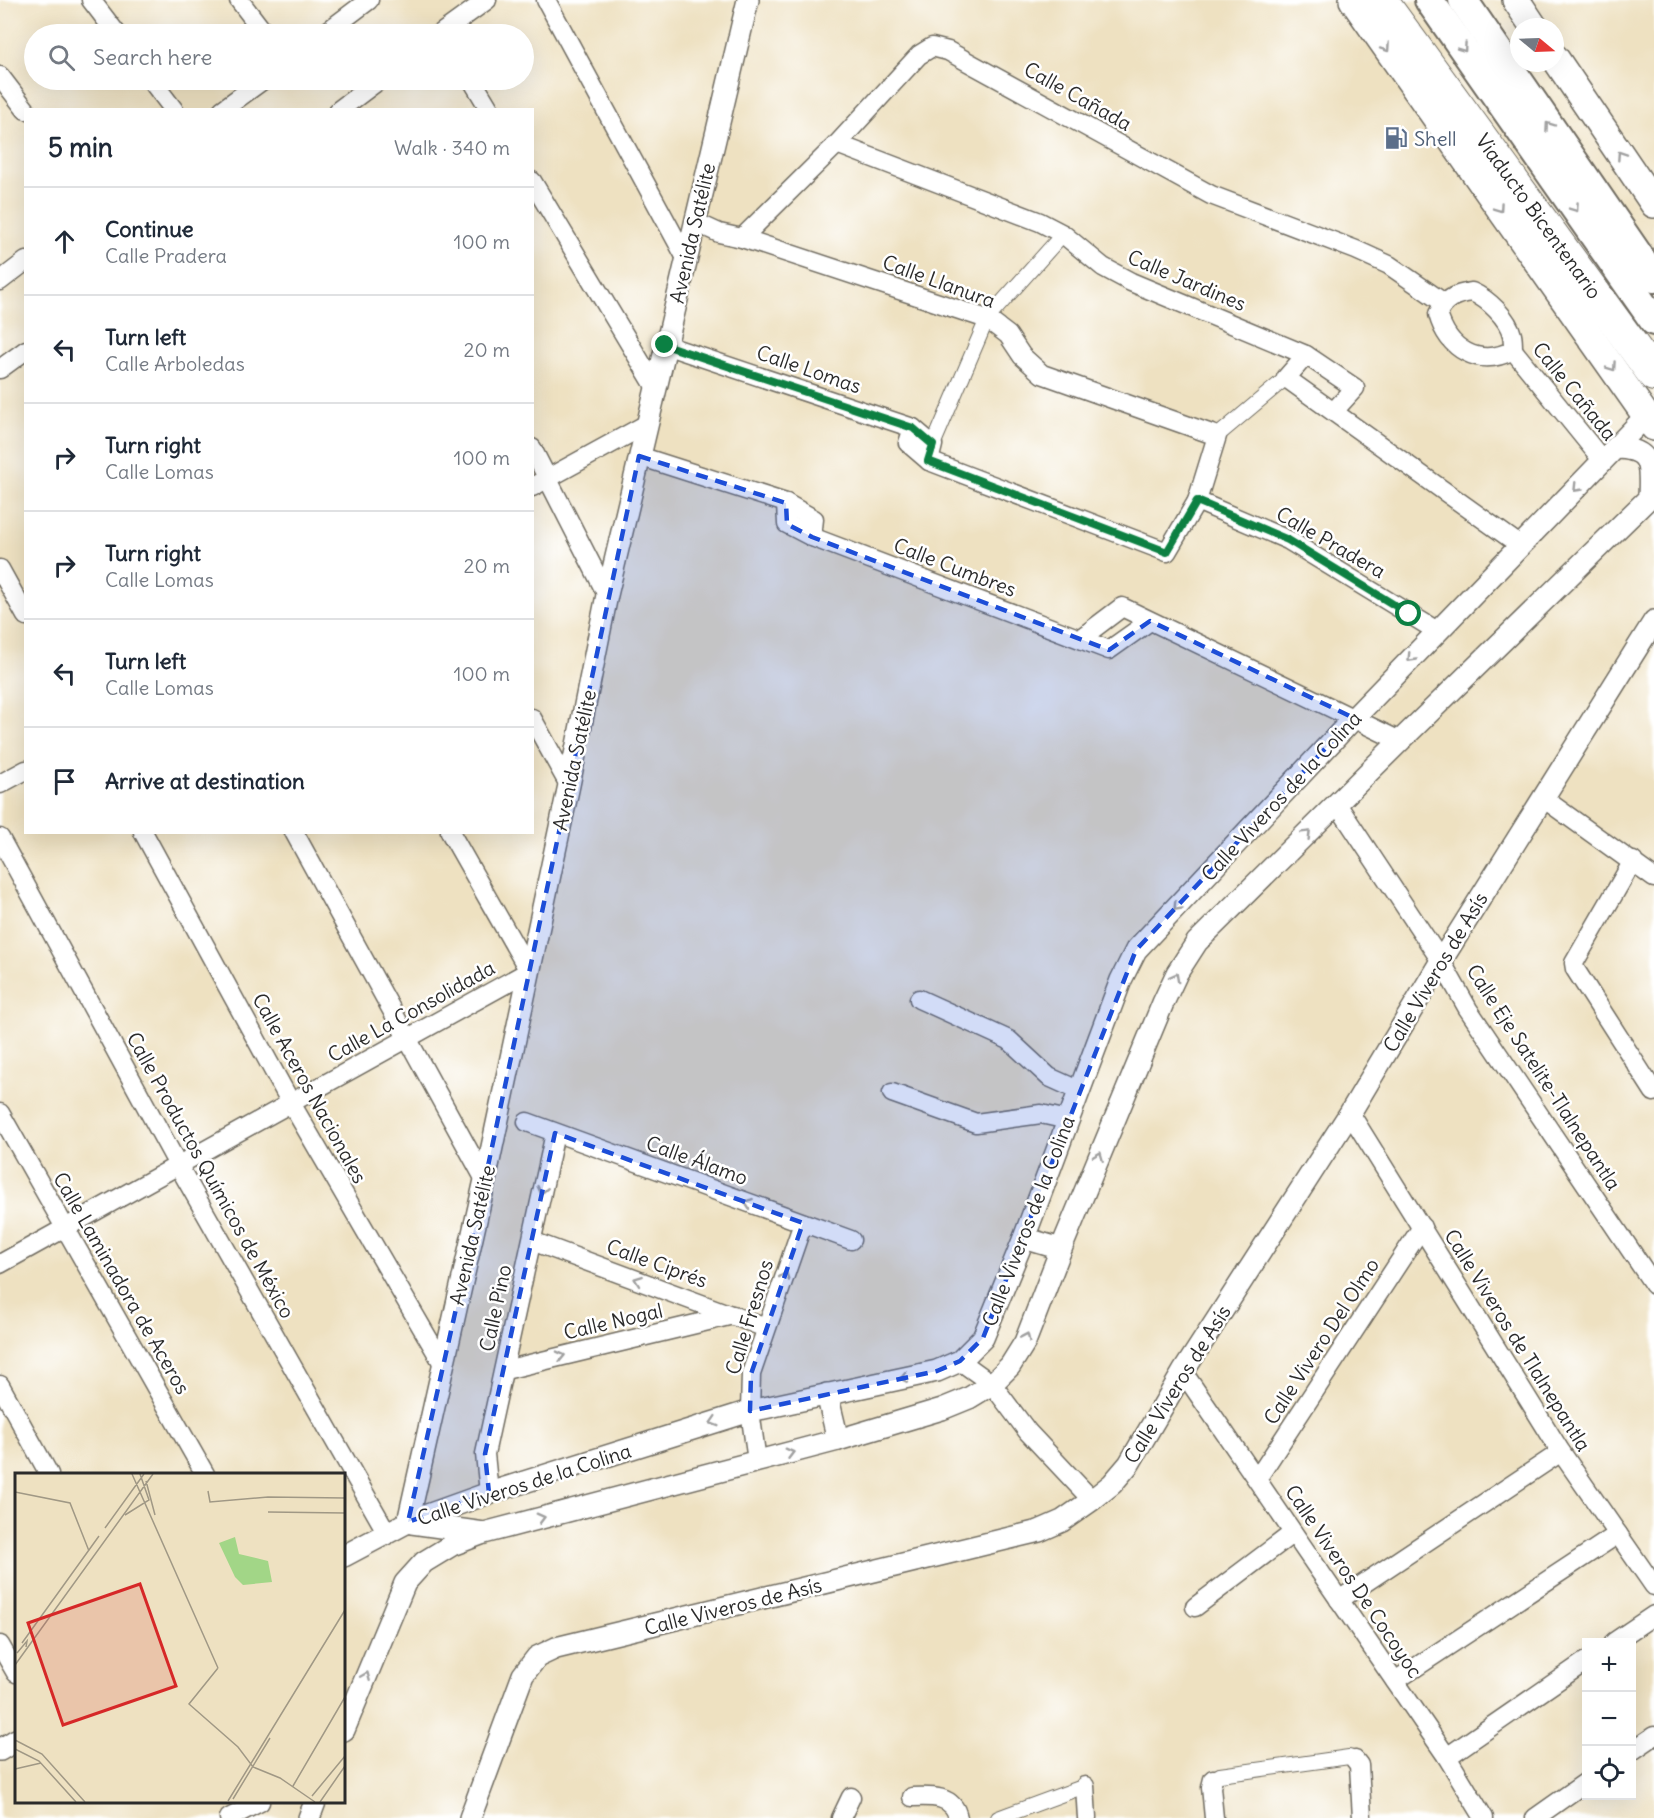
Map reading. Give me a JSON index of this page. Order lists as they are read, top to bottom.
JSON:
{
  "streets": {
    "highway": ["Viaducto Bicentenario"],
    "street": [
      "Calle Cañada",
      "Avenida Satélite",
      "Calle Jardines",
      "Calle Llanura",
      "Calle Lomas",
      "Calle Pradera",
      "Calle Cumbres",
      "Calle Viveros de la Colina",
      "Calle Viveros de Asís",
      "Calle La Consolidada",
      "Calle Eje Satelite-Tlalnepantla",
      "Calle Aceros Nacionales",
      "Calle Álamo",
      "Calle Productos Químicos de México",
      "Calle Ciprés",
      "Calle Laminadora de Aceros",
      "Calle Pino",
      "Calle Fresnos",
      "Calle Nogal",
      "Calle Viveros de Tlalnepantla",
      "Calle Vivero Del Olmo",
      "Calle Viveros De Cocoyoc"
    ]
  },
  "crossings": [
    ["Calle Cañada", "Calle Jardines"],
    ["Calle Cañada", "Calle Llanura"],
    ["Calle Cañada", "Calle Viveros de la Colina"],
    ["Avenida Satélite", "Calle Llanura"],
    ["Avenida Satélite", "Calle Lomas"],
    ["Avenida Satélite", "Calle Cumbres"],
    ["Avenida Satélite", "Calle Viveros de la Colina"],
    ["Avenida Satélite", "Calle La Consolidada"],
    ["Avenida Satélite", "Calle Aceros Nacionales"],
    ["Calle Lomas", "Calle Pradera"],
    ["Calle Pradera", "Calle Viveros de la Colina"],
    ["Calle Viveros de la Colina", "Calle Eje Satelite-Tlalnepantla"],
    ["Calle Viveros de la Colina", "Calle Pino"],
    ["Calle Viveros de la Colina", "Calle Fresnos"],
    ["Calle Viveros de Asís", "Calle Eje Satelite-Tlalnepantla"],
    ["Calle Viveros de Asís", "Calle Viveros de Tlalnepantla"],
    ["Calle Viveros de Asís", "Calle Viveros De Cocoyoc"],
    ["Calle La Consolidada", "Calle Aceros Nacionales"],
    ["Calle La Consolidada", "Calle Productos Químicos de México"],
    ["Calle La Consolidada", "Calle Laminadora de Aceros"],
    ["Calle Álamo", "Calle Pino"],
    ["Calle Álamo", "Calle Fresnos"],
    ["Calle Ciprés", "Calle Pino"],
    ["Calle Ciprés", "Calle Fresnos"],
    ["Calle Ciprés", "Calle Nogal"],
    ["Calle Pino", "Calle Nogal"],
    ["Calle Viveros de Tlalnepantla", "Calle Vivero Del Olmo"],
    ["Calle Vivero Del Olmo", "Calle Viveros De Cocoyoc"]
  ],
  "one_way": [
    "Calle Álamo",
    "Calle Ciprés",
    "Calle Fresnos",
    "Calle Nogal"
  ],
  "places": {
    "fuel station": ["Shell"]
  },
  "north": "right",
  "page": {
    "search": "Search here",
    "heading": ["5 min", "Walk · 340 m"],
    "list": [
      ["Continue", "Calle Pradera", "100 m"],
      ["Turn left", "Calle Arboledas", "20 m"],
      ["Turn right", "Calle Lomas", "100 m"],
      ["Turn right", "Calle Lomas", "20 m"],
      ["Turn left", "Calle Lomas", "100 m"],
      "Arrive at destination"
    ],
    "map_buttons": ["+", "−"]
  }
}
